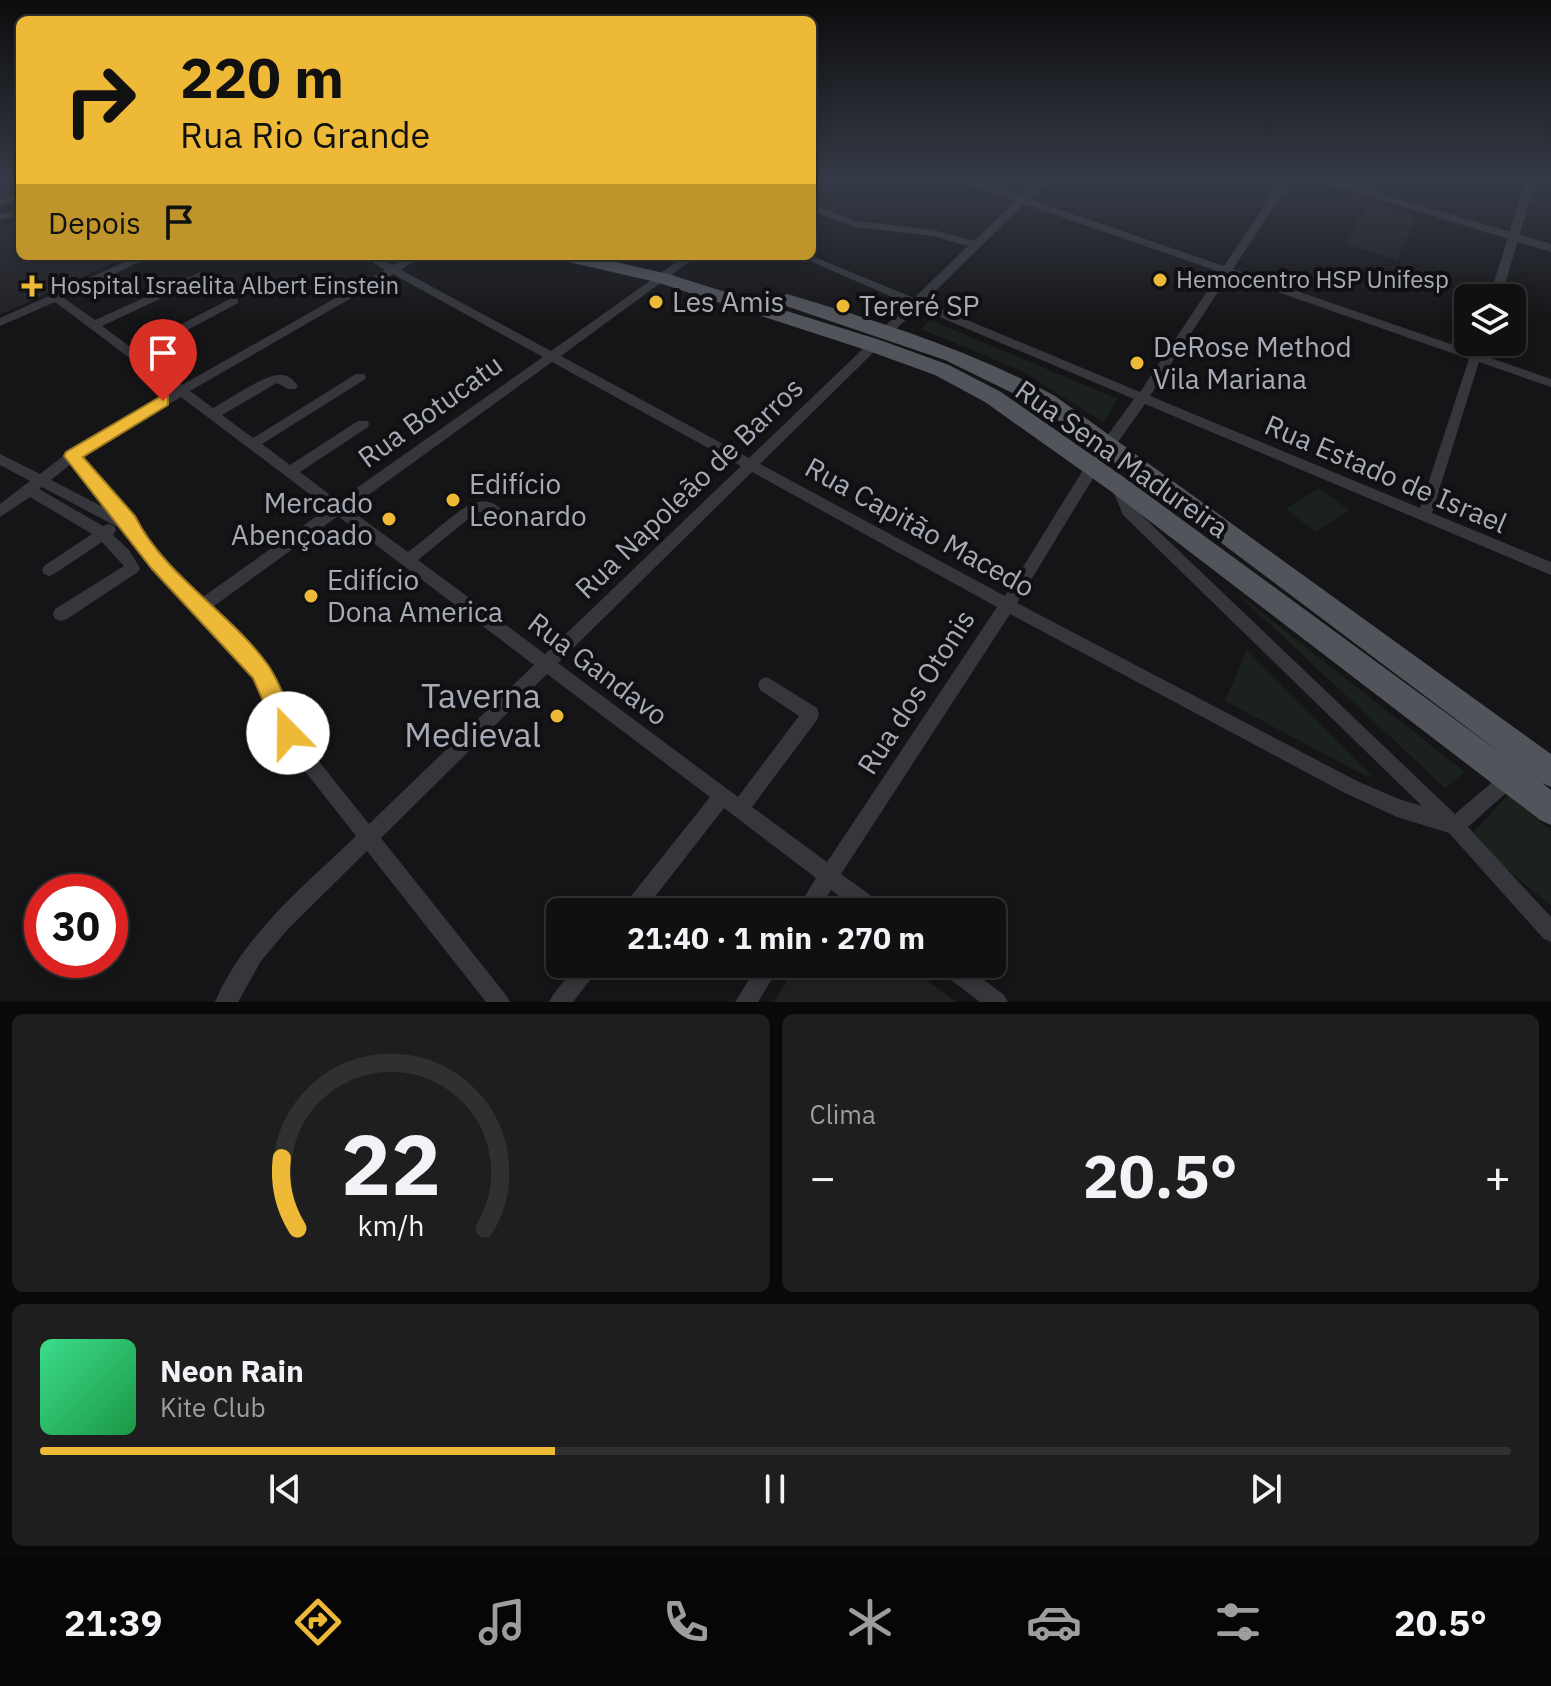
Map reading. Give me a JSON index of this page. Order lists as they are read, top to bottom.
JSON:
{
  "streets": {
    "main road": ["Rua Sena Madureira"],
    "street": [
      "Rua Botucatu",
      "Rua Estado de Israel",
      "Rua Napoleão de Barros",
      "Rua Capitão Macedo",
      "Rua Gandavo",
      "Rua dos Otonis"
    ]
  },
  "crossings": [
    ["Rua Botucatu", "Rua Sena Madureira"],
    ["Rua Botucatu", "Rua Capitão Macedo"],
    ["Rua Botucatu", "Rua Gandavo"],
    ["Rua Sena Madureira", "Rua Napoleão de Barros"],
    ["Rua Sena Madureira", "Rua Capitão Macedo"],
    ["Rua Sena Madureira", "Rua dos Otonis"],
    ["Rua Estado de Israel", "Rua Napoleão de Barros"],
    ["Rua Estado de Israel", "Rua dos Otonis"],
    ["Rua Napoleão de Barros", "Rua Capitão Macedo"],
    ["Rua Napoleão de Barros", "Rua Gandavo"],
    ["Rua Capitão Macedo", "Rua dos Otonis"],
    ["Rua Gandavo", "Rua dos Otonis"]
  ],
  "places": {
    "other": [
      "Hemocentro HSP Unifesp",
      "Les Amis",
      "Tereré SP",
      "DeRose Method Vila Mariana",
      "Edifício Leonardo",
      "Mercado Abençoado",
      "Edifício Dona America",
      "Taverna Medieval"
    ],
    "health": ["Hospital Israelita Albert Einstein"]
  },
  "page": {
    "turn": ["220 m", "Rua Rio Grande"],
    "then": "Depois",
    "limit": "30",
    "trip": "21:40 · 1 min · 270 m",
    "tile": "Clima",
    "heat": ["−", "20.5°", "+"],
    "song": ["Neon Rain", "Kite Club"],
    "tabs": ["21:39", "20.5°"],
    "gauge": ["22", "km/h"]
  }
}
